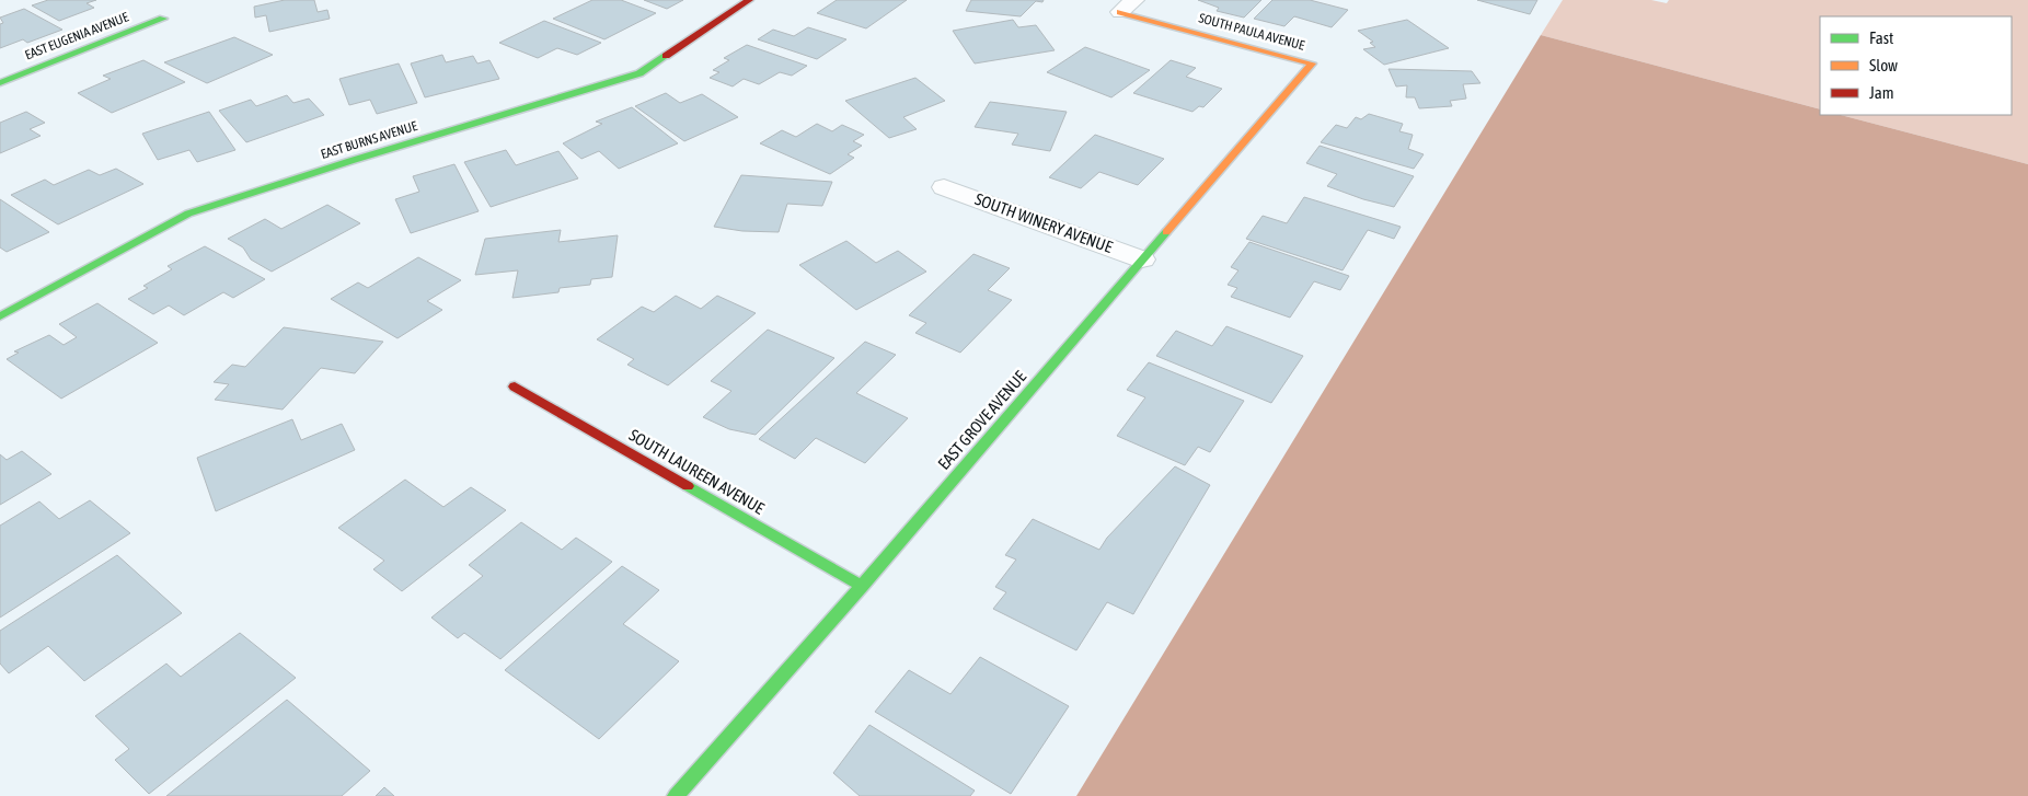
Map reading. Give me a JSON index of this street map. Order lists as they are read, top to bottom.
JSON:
{
  "streets": {
    "street": [
      "SOUTH PAULA AVENUE",
      "EAST EUGENIA AVENUE",
      "EAST BURNS AVENUE",
      "SOUTH WINERY AVENUE",
      "EAST GROVE AVENUE",
      "SOUTH LAUREEN AVENUE"
    ]
  },
  "crossings": [
    ["SOUTH PAULA AVENUE", "EAST GROVE AVENUE"],
    ["SOUTH WINERY AVENUE", "EAST GROVE AVENUE"],
    ["EAST GROVE AVENUE", "SOUTH LAUREEN AVENUE"]
  ],
  "legend": ["Fast", "Slow", "Jam"]
}
